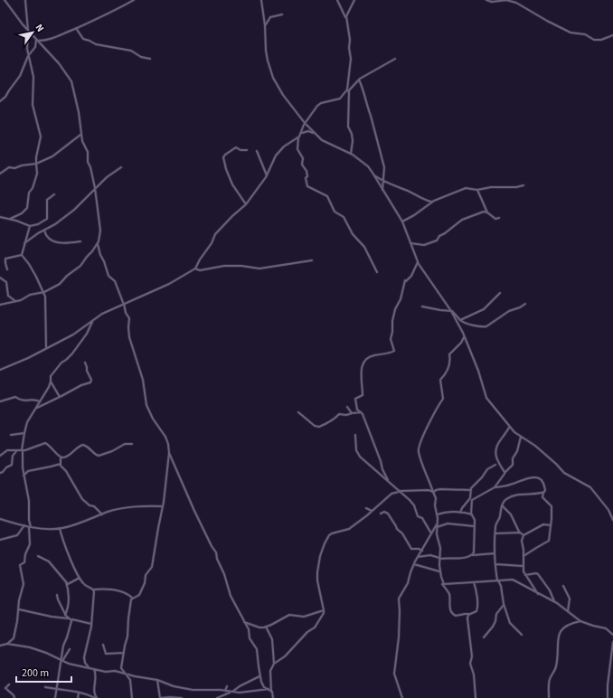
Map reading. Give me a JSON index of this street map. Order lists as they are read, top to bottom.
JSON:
{
  "scale_bar": "200 m",
  "north": "top right"
}
